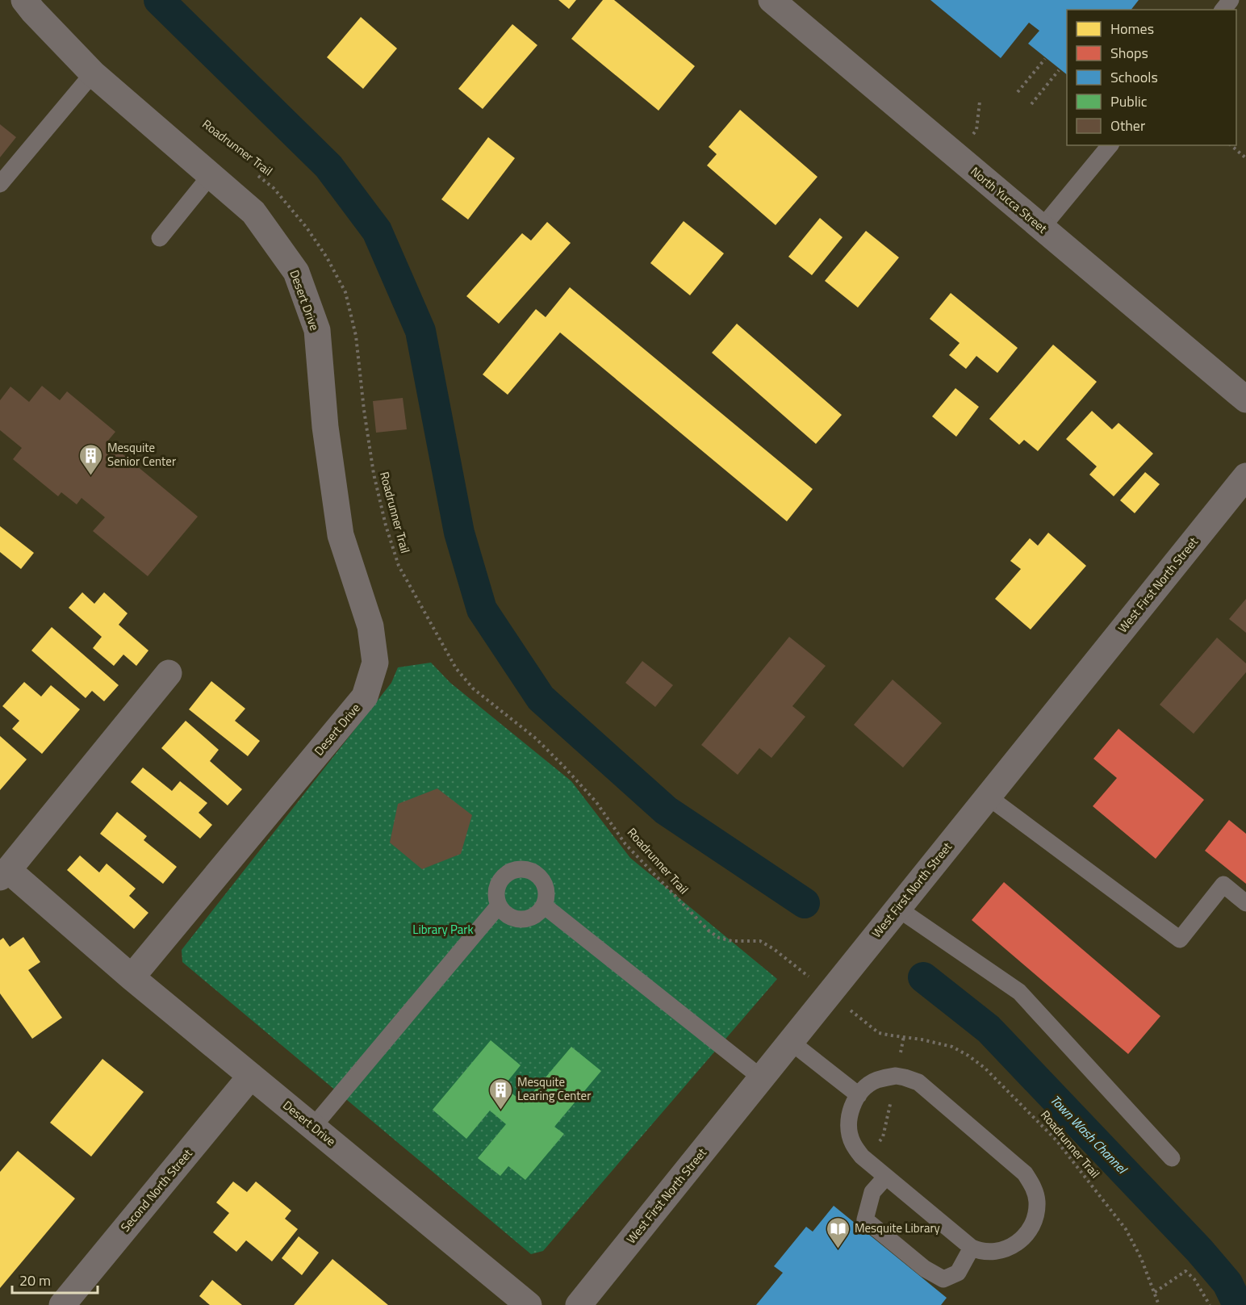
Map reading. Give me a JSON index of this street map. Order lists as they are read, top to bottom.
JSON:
{
  "streets": {
    "street": [
      "North Yucca Street",
      "Desert Drive",
      "West First North Street",
      "Second North Street"
    ],
    "path": ["Roadrunner Trail"]
  },
  "crossings": [
    ["Desert Drive", "Second North Street"]
  ],
  "water": ["Town Wash Channel"],
  "parks": ["Library Park"],
  "places": {
    "building": ["Mesquite Senior Center", "Mesquite Learing Center"],
    "library": ["Mesquite Library"]
  },
  "legend": [
    "Homes",
    "Shops",
    "Schools",
    "Public",
    "Other"
  ],
  "scale_bar": "20 m"
}
